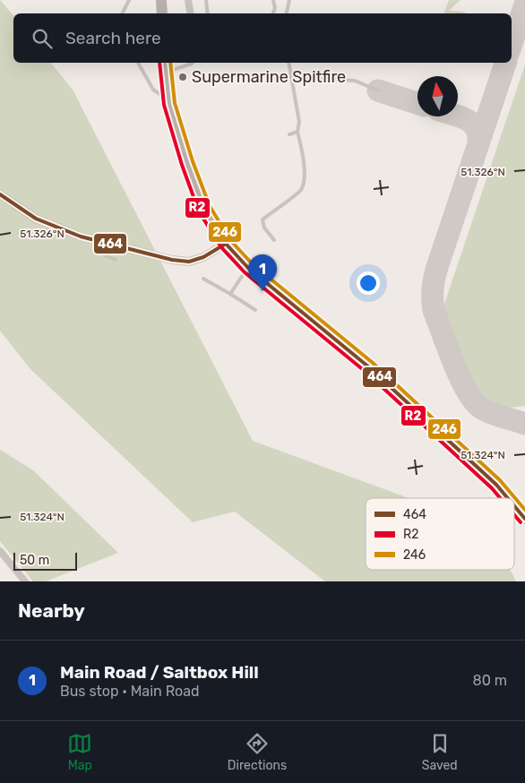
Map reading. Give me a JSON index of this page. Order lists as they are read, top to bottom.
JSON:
{
  "places": ["Supermarine Spitfire"],
  "lines": ["transit line R2", "transit line 246", "transit line 464"],
  "legend": ["464", "R2", "246"],
  "scale_bar": "50 m",
  "north": "top",
  "page": {
    "search": "Search here",
    "pins": "1",
    "scale": "50 m",
    "heading": "Nearby",
    "list": [
      {
        "mark": "1",
        "name": "Main Road / Saltbox Hill",
        "note": "Bus stop · Main Road",
        "value": "80 m"
      }
    ],
    "nav": ["Map", "Directions", "Saved"]
  },
  "coordinates": ["51.326°N", "51.324°N"]
}
